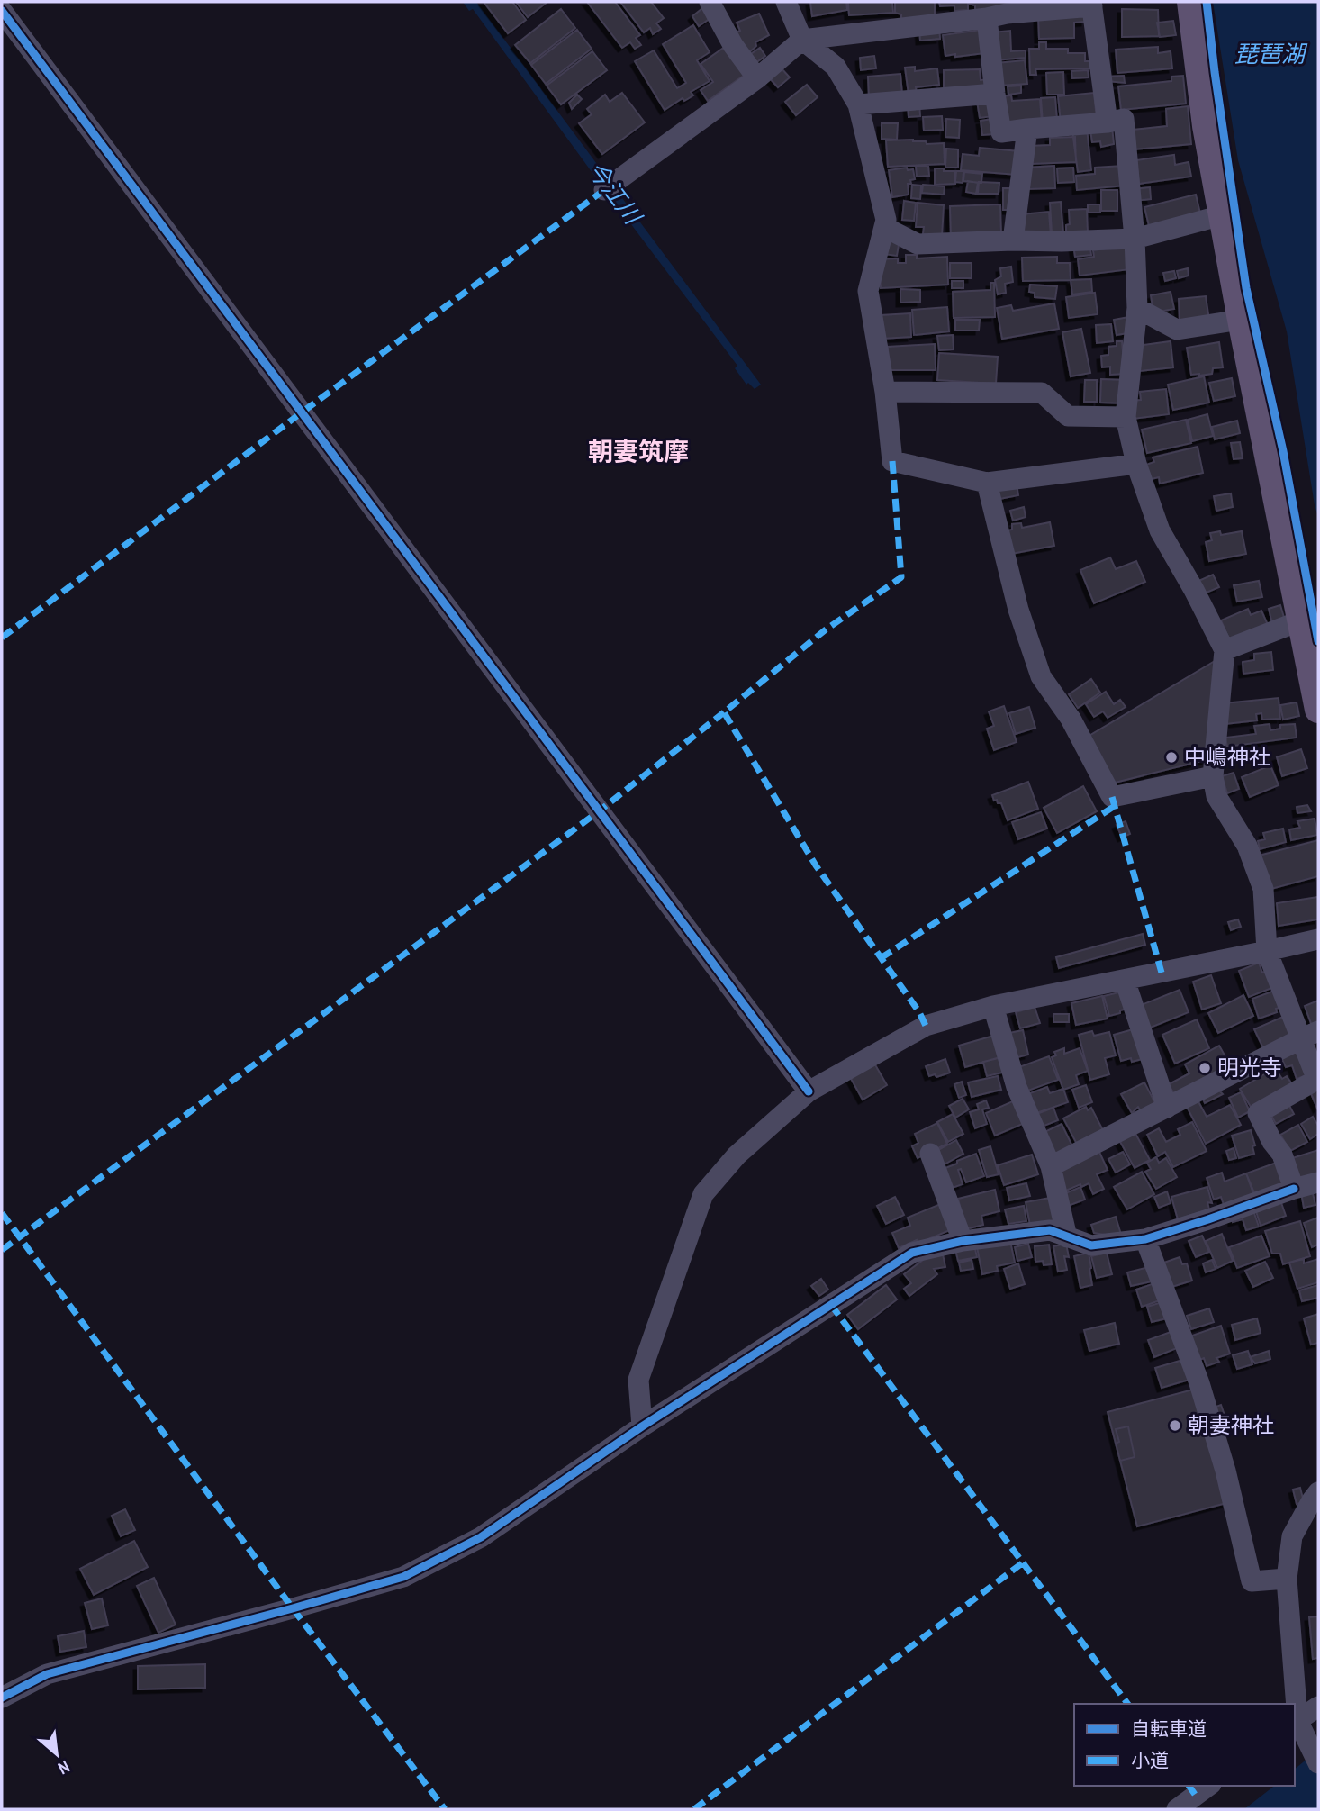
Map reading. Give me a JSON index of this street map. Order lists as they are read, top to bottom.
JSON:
{
  "districts": ["朝妻筑摩"],
  "water": ["琵琶湖", "今江川"],
  "places": ["中嶋神社", "明光寺", "朝妻神社"],
  "legend": ["自転車道", "小道"],
  "north": "bottom right"
}
